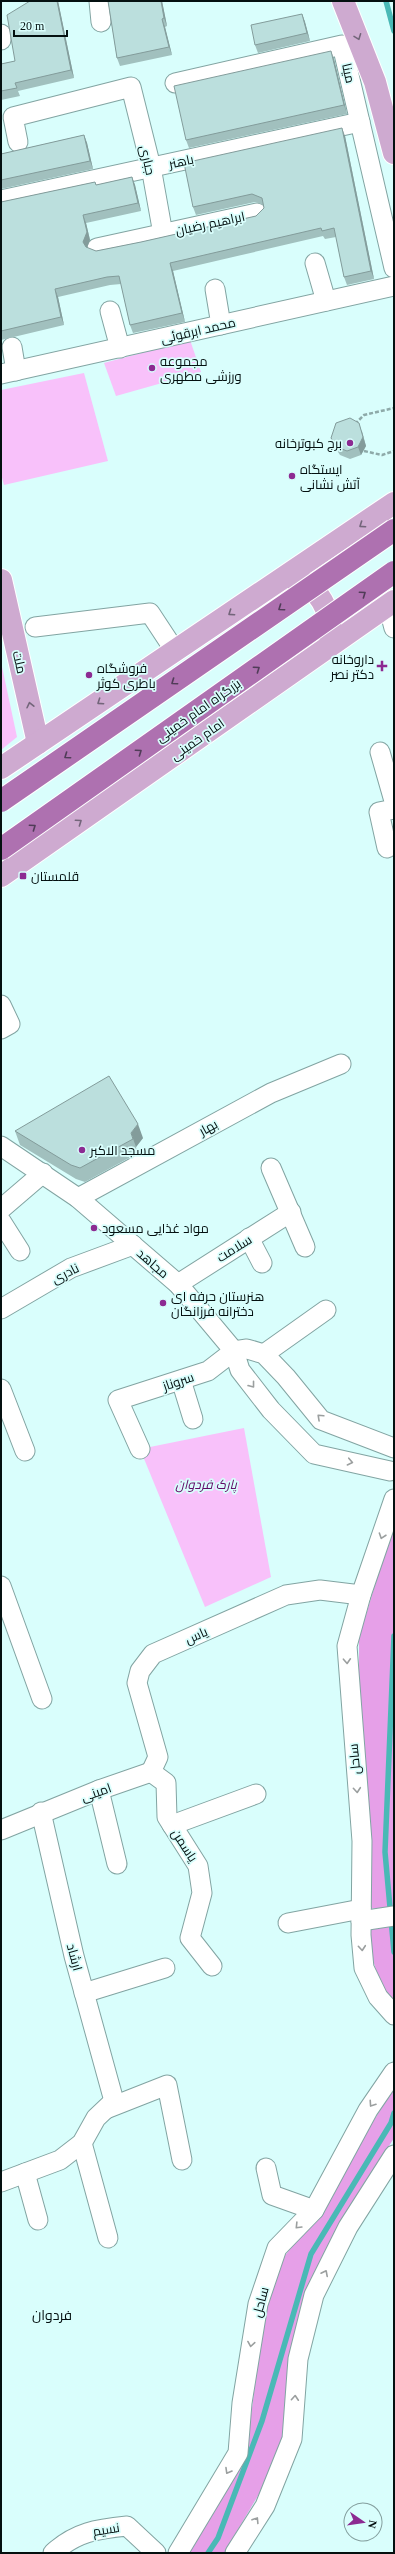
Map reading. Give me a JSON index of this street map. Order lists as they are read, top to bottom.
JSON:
{
  "streets": {
    "highway": ["بزرگراه امام خمینی"],
    "main road": ["ملت", "امام خمینی"],
    "street": [
      "مینا",
      "جباری",
      "باهنر",
      "ابراهیم رضیان",
      "محمد ابرقوئی",
      "بهار",
      "سلامت",
      "مجاهد",
      "نادری",
      "سروناز",
      "یاس",
      "ساحل",
      "امینی",
      "یاسمن",
      "ارشاد",
      "نسیم"
    ]
  },
  "crossings": [
    ["مینا", "باهنر"],
    ["جباری", "باهنر"],
    ["جباری", "ابراهیم رضیان"],
    ["بهار", "مجاهد"],
    ["سلامت", "مجاهد"],
    ["مجاهد", "نادری"],
    ["مجاهد", "سروناز"],
    ["یاس", "ساحل"],
    ["یاس", "امینی"],
    ["یاس", "یاسمن"],
    ["امینی", "یاسمن"],
    ["امینی", "ارشاد"]
  ],
  "one_way": ["ملت"],
  "districts": ["فردوان"],
  "parks": ["پارک فردوان"],
  "places": {
    "other": [
      "مجموعه ورزشی مطهری",
      "برج کبوترخانه",
      "ایستگاه آتش نشانی",
      "فروشگاه باطری کوثر",
      "مسجد الاکبر",
      "مواد غذایی مسعود",
      "هنرستان حرفه ای دخترانه فرزانگان"
    ],
    "health": ["داروخانه دکتر نصر"],
    "transit": ["قلمستان"]
  },
  "scale_bar": "20 m",
  "north": "right"
}
